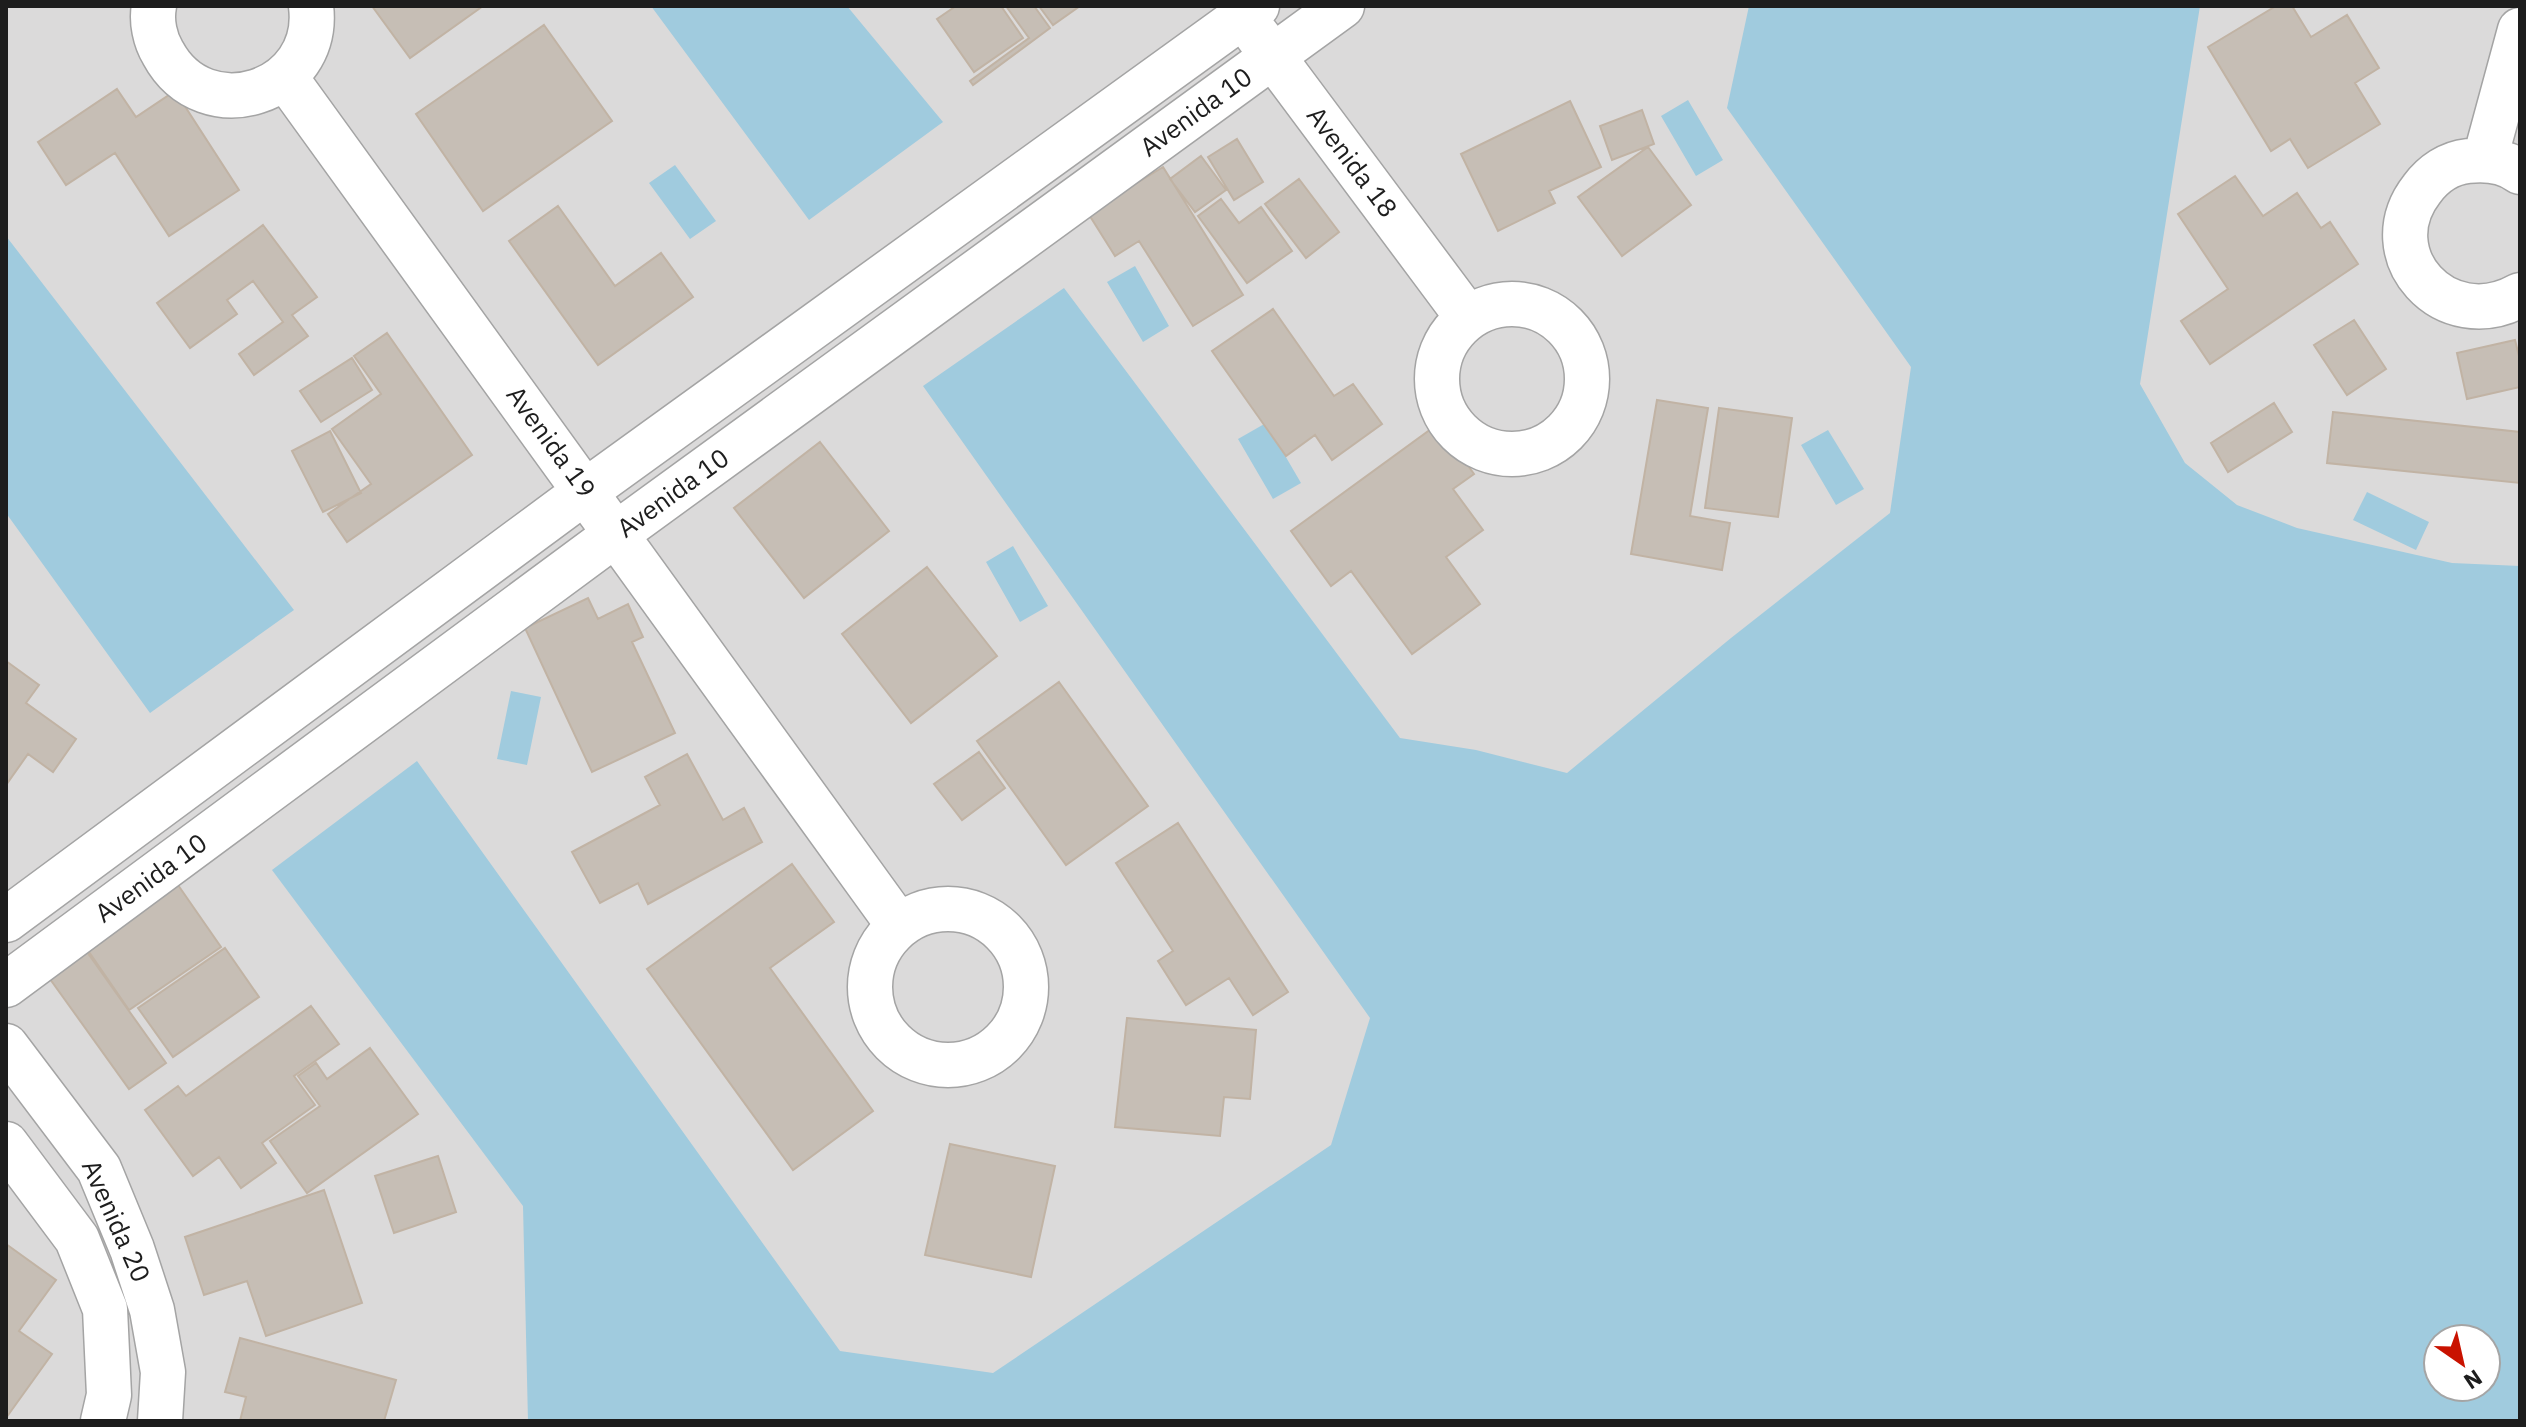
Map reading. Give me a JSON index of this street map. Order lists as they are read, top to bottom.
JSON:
{
  "streets": {
    "street": [
      "Avenida 10",
      "Avenida 18",
      "Avenida 19",
      "Avenida 20"
    ]
  },
  "crossings": [
    ["Avenida 10", "Avenida 18"],
    ["Avenida 10", "Avenida 19"]
  ],
  "north": "bottom right"
}
